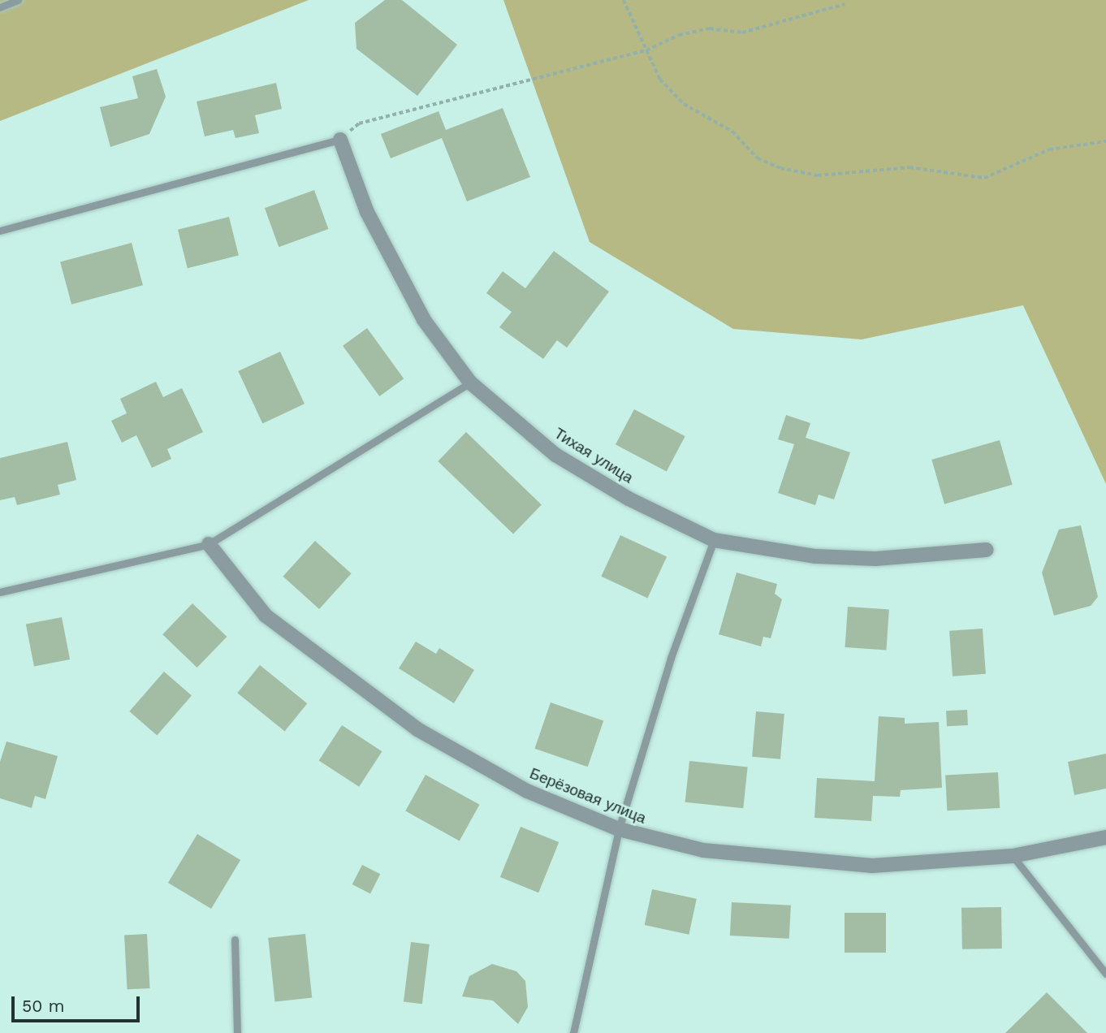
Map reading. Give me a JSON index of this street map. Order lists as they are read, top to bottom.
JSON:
{
  "streets": {
    "street": ["Тихая улица", "Берёзовая улица"]
  },
  "scale_bar": "50 m"
}
